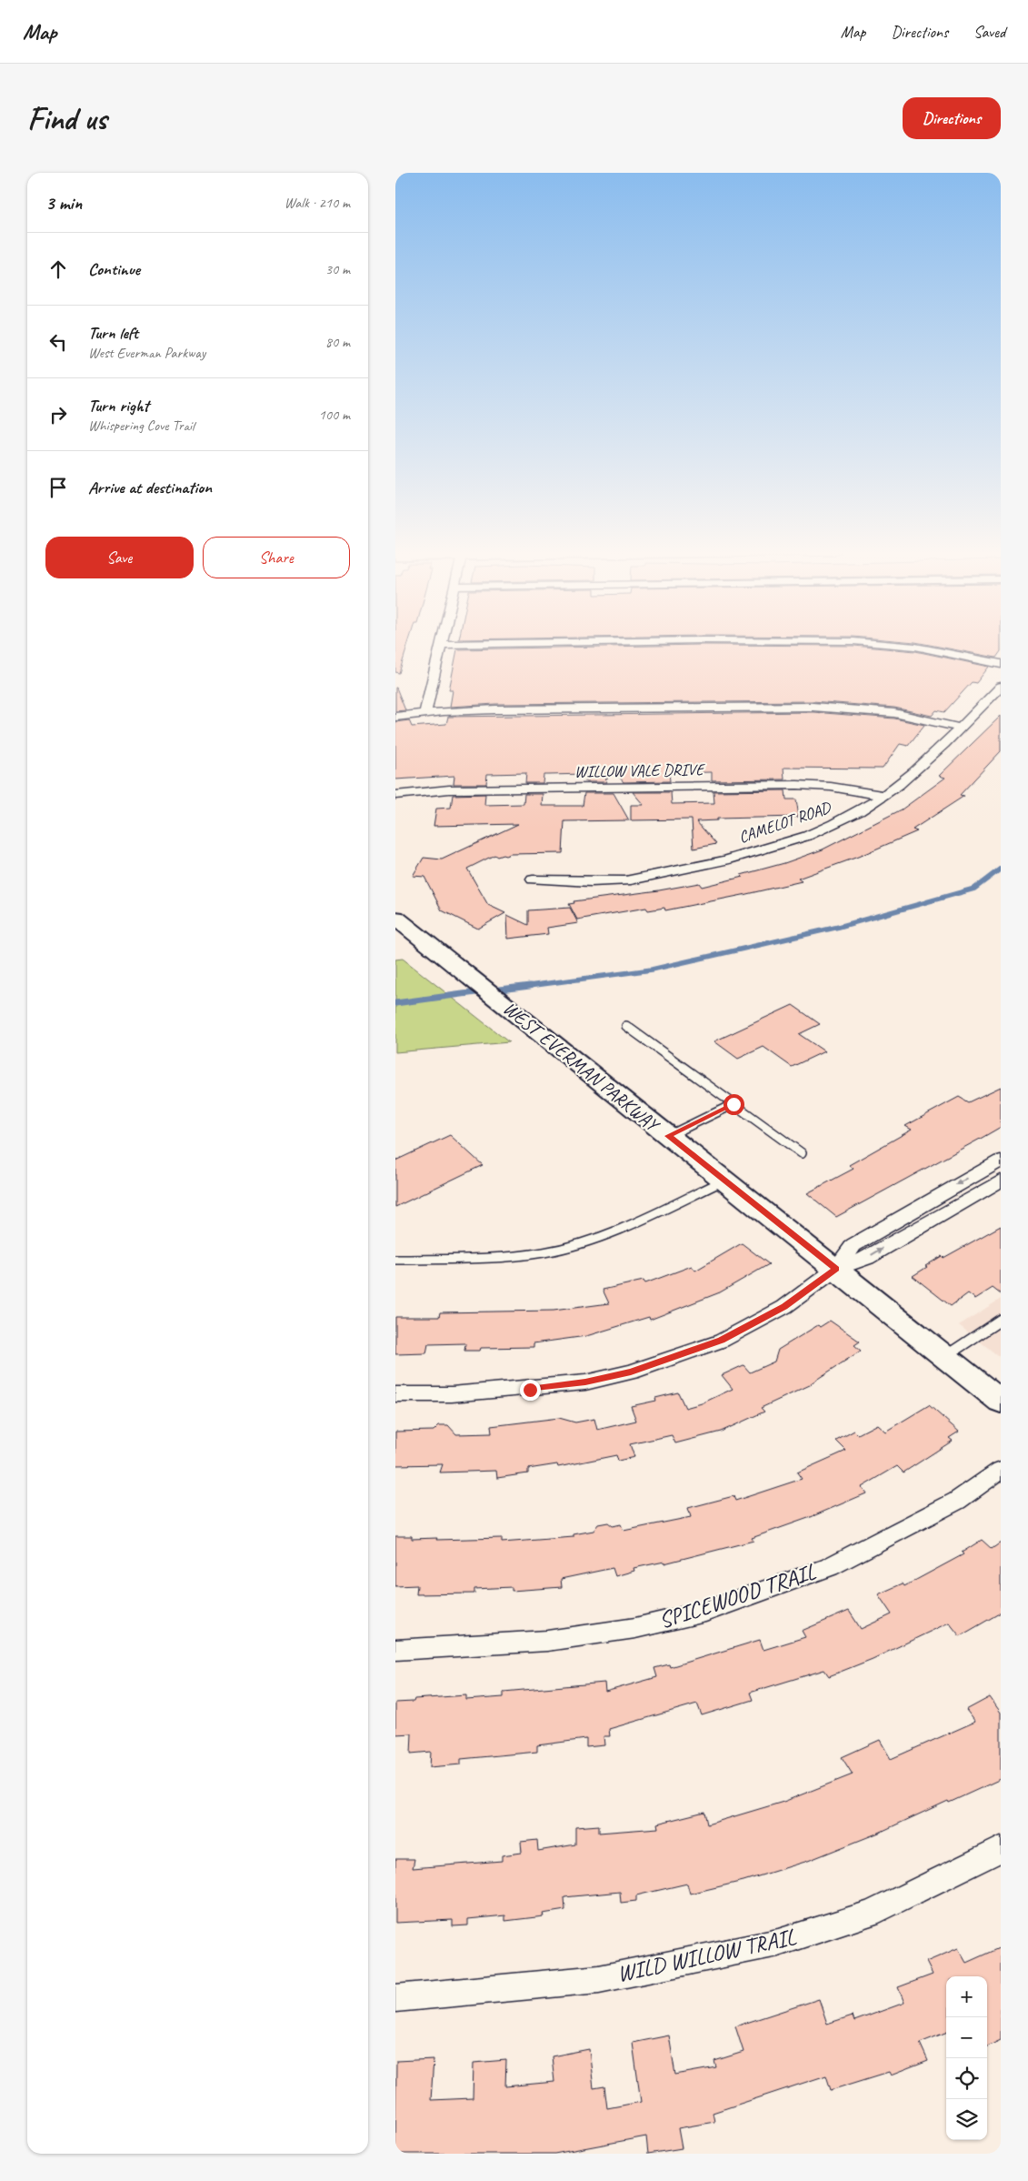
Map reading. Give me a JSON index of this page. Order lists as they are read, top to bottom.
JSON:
{
  "streets": {
    "street": [
      "WILLOW VALE DRIVE",
      "CAMELOT ROAD",
      "WEST EVERMAN PARKWAY",
      "SPICEWOOD TRAIL",
      "WILD WILLOW TRAIL"
    ]
  },
  "crossings": [
    ["WILLOW VALE DRIVE", "CAMELOT ROAD"]
  ],
  "page": {
    "header": "Map",
    "nav": ["Map", "Directions", "Saved"],
    "buttons": [
      "Directions",
      ["Save", "Share"]
    ],
    "title": "Find us",
    "heading": ["3 min", "Walk · 210 m"],
    "list": [
      ["Continue", "30 m"],
      ["Turn left", "West Everman Parkway", "80 m"],
      ["Turn right", "Whispering Cove Trail", "100 m"],
      "Arrive at destination"
    ],
    "map_buttons": ["+", "−"]
  }
}
